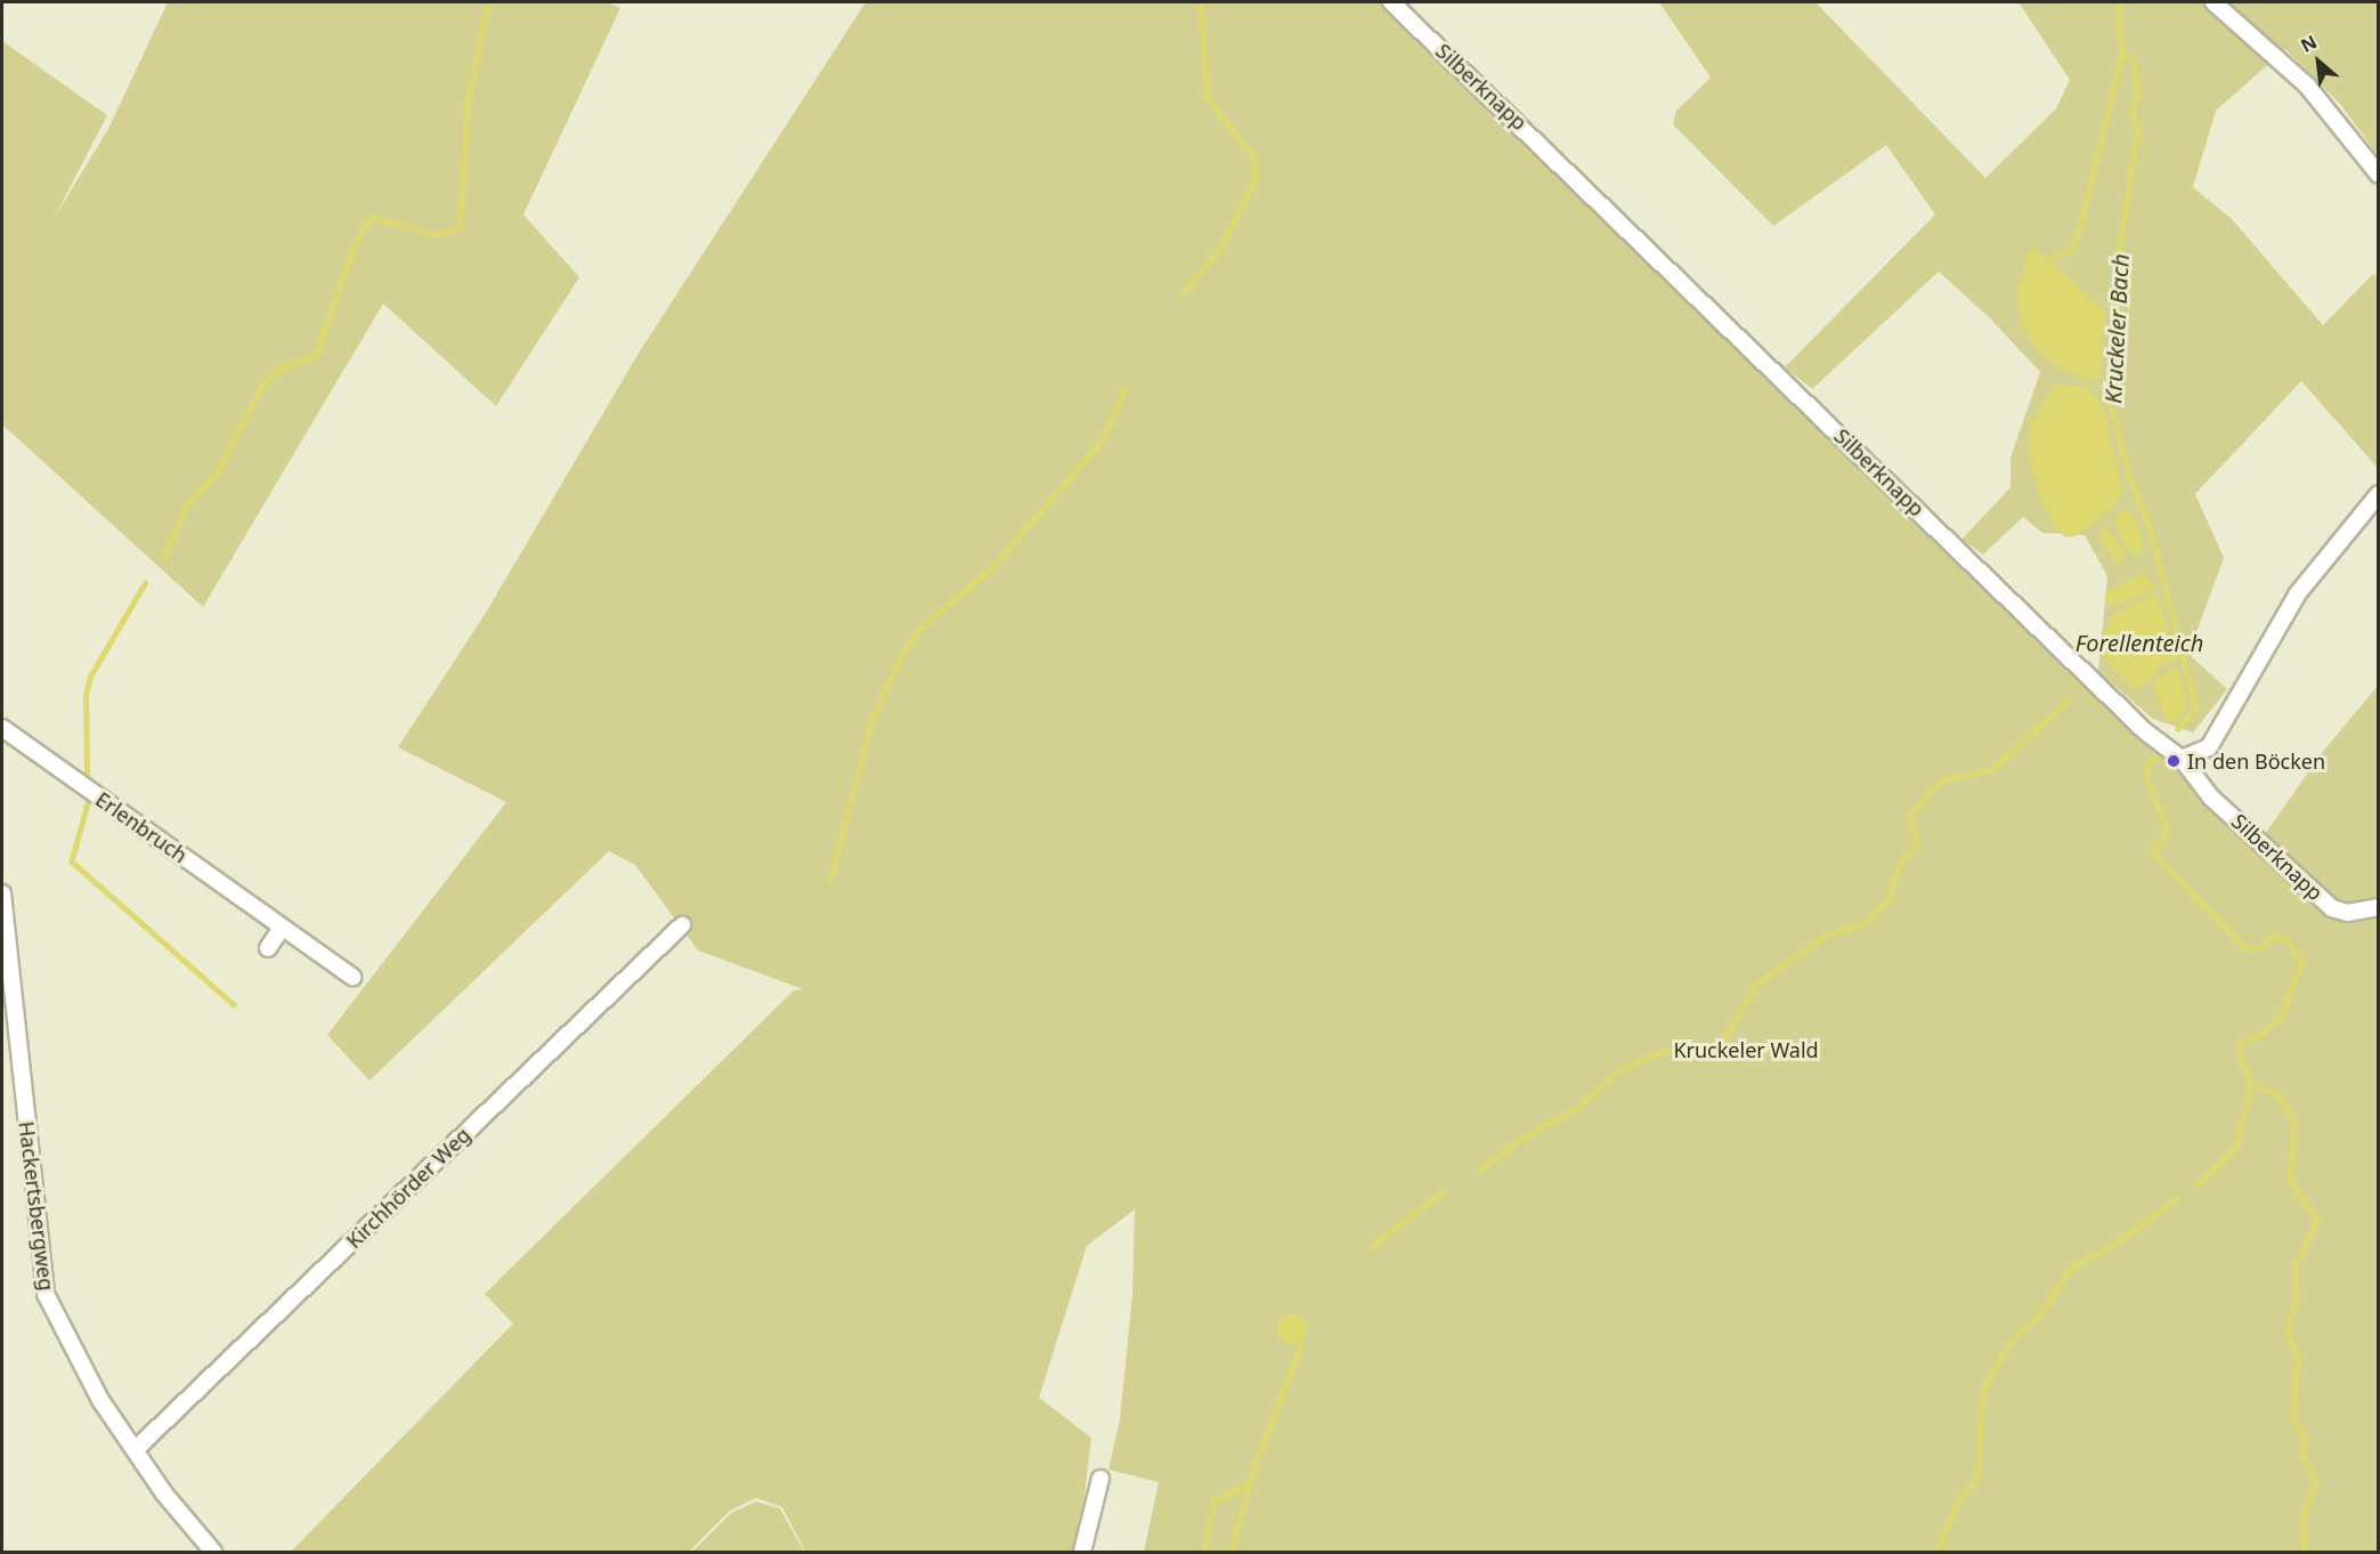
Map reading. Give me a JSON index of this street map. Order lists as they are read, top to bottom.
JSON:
{
  "streets": {
    "street": [
      "Silberknapp",
      "Erlenbruch",
      "Kirchhörder Weg",
      "Hackertsbergweg"
    ]
  },
  "crossings": [
    ["Kirchhörder Weg", "Hackertsbergweg"]
  ],
  "water": ["Kruckeler Bach", "Forellenteich"],
  "parks": ["Kruckeler Wald"],
  "places": ["In den Böcken"],
  "north": "top left"
}
